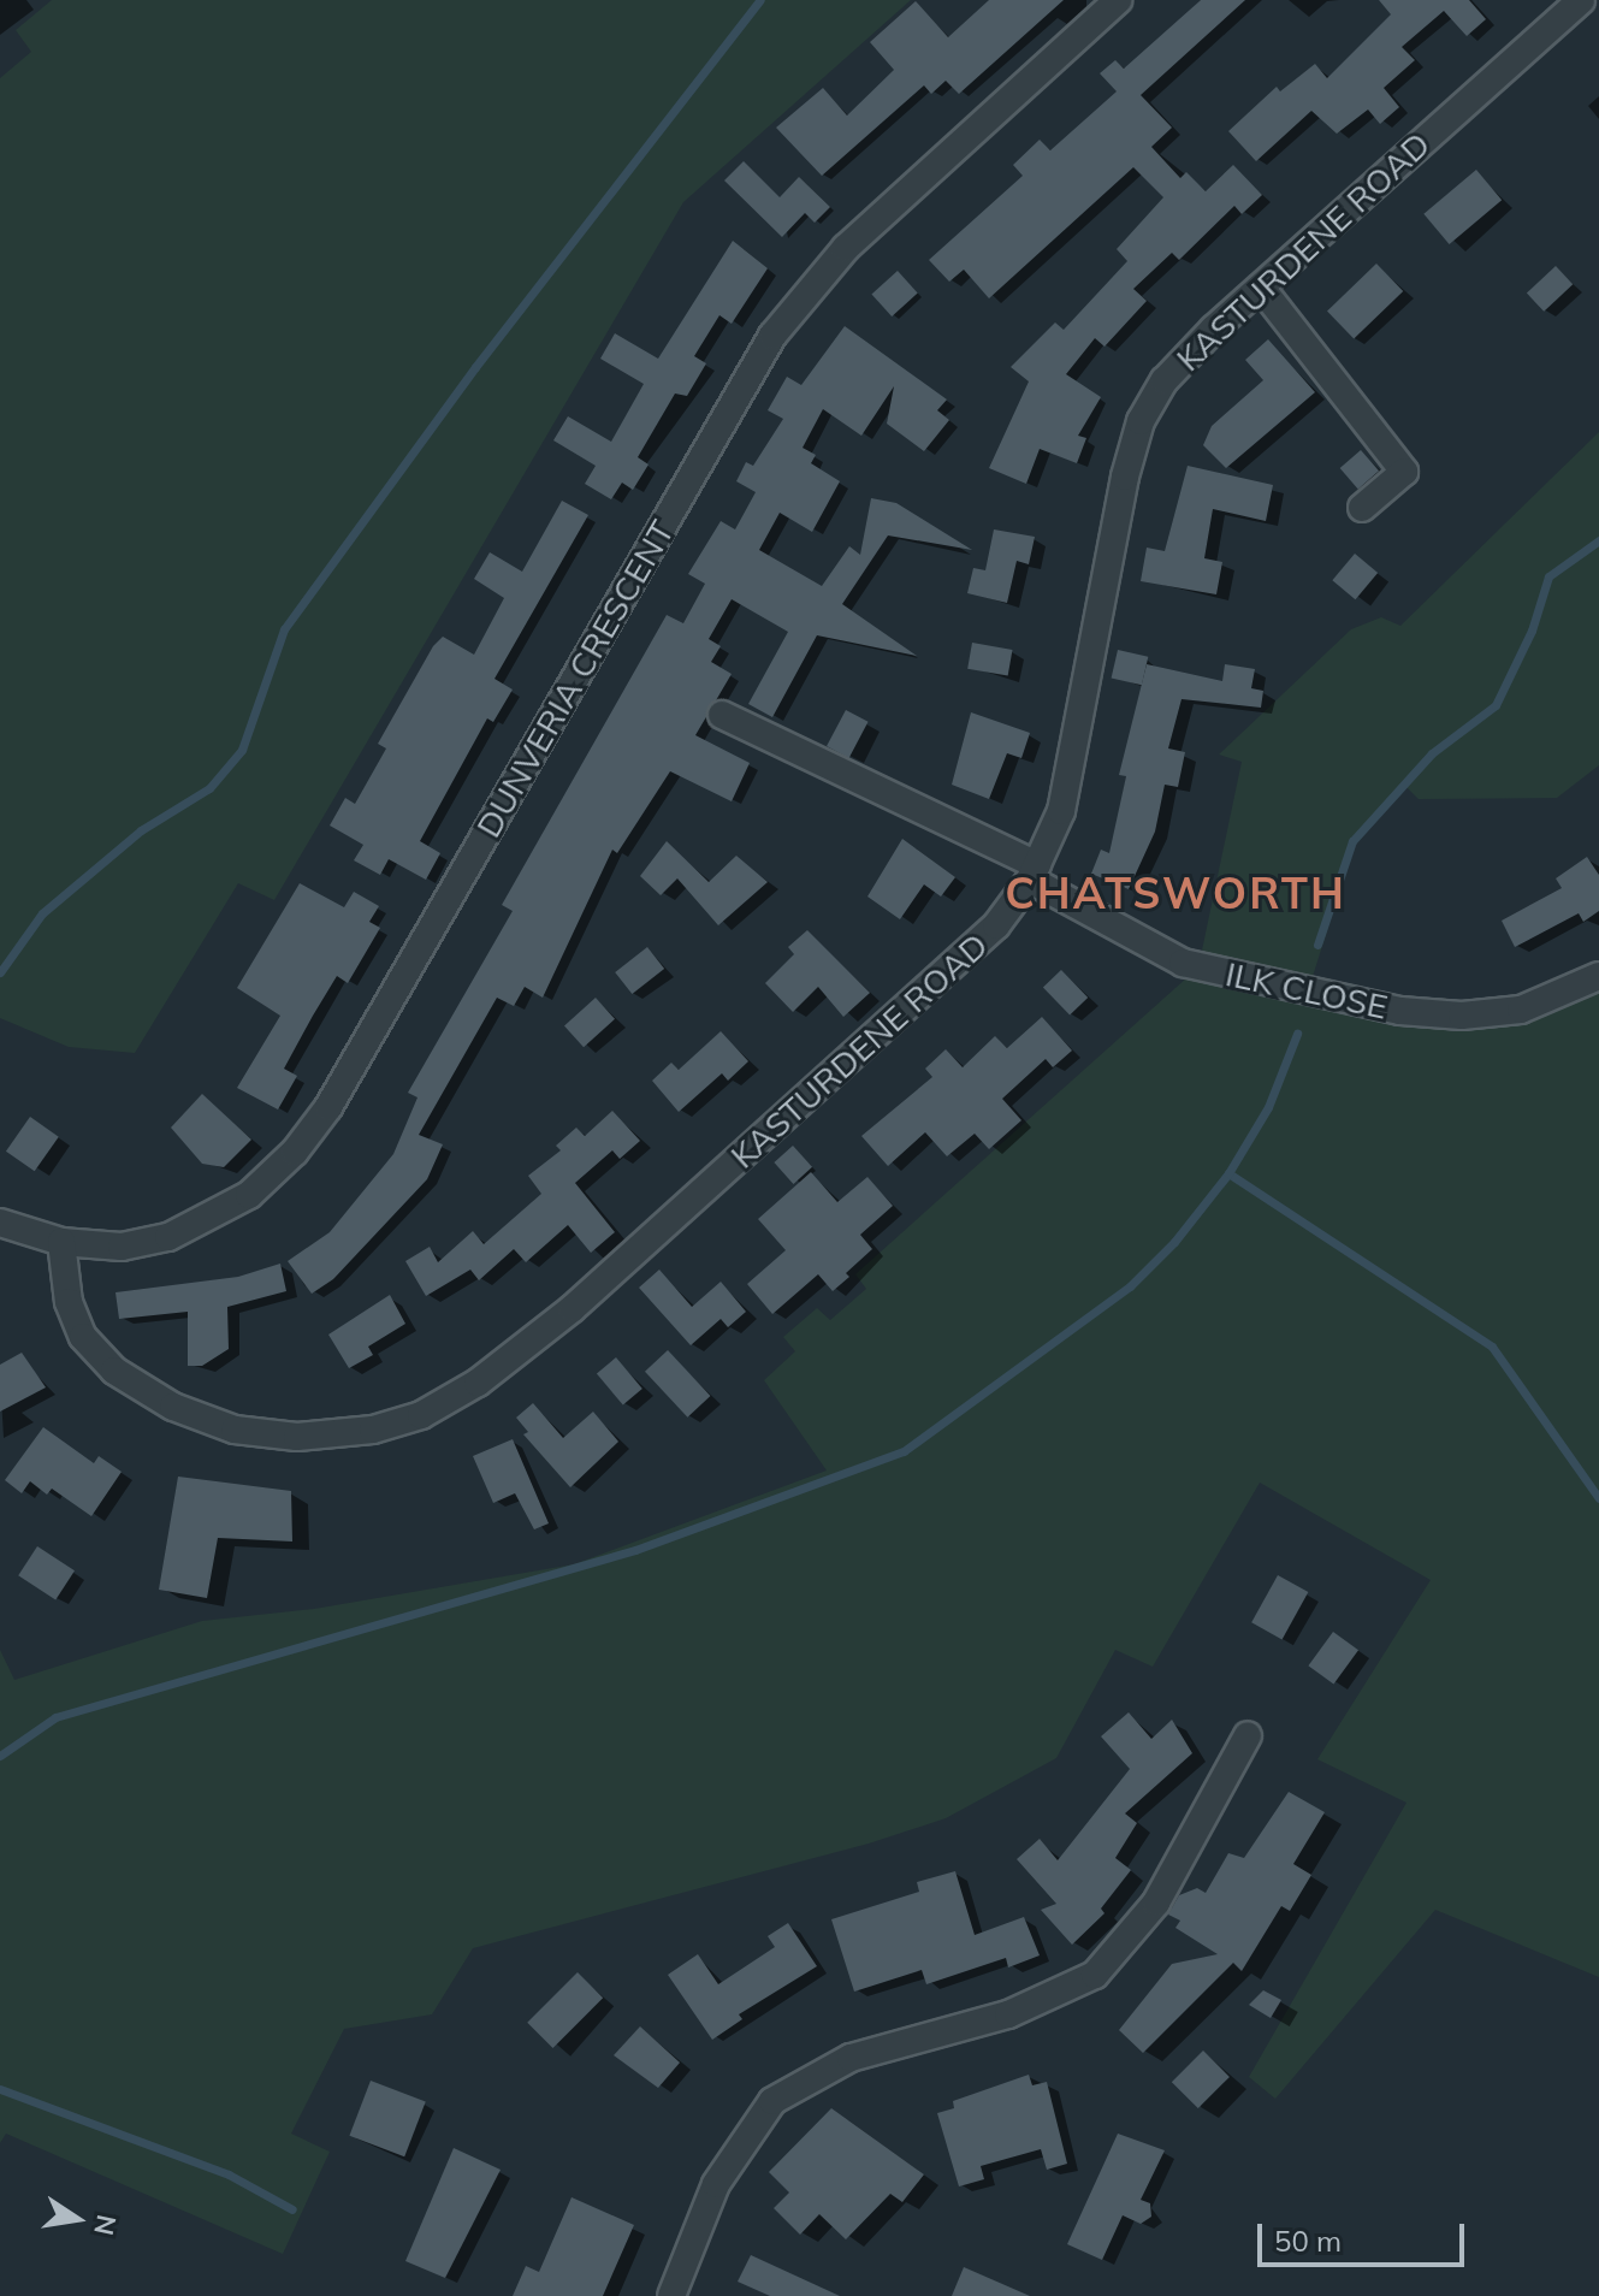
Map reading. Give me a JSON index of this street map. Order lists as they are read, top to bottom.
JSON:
{
  "streets": {
    "street": ["KASTURDENE ROAD", "DUNVERIA CRESCENT", "ILK CLOSE"]
  },
  "crossings": [
    ["KASTURDENE ROAD", "DUNVERIA CRESCENT"],
    ["KASTURDENE ROAD", "ILK CLOSE"]
  ],
  "districts": ["CHATSWORTH"],
  "scale_bar": "50 m",
  "north": "right"
}
